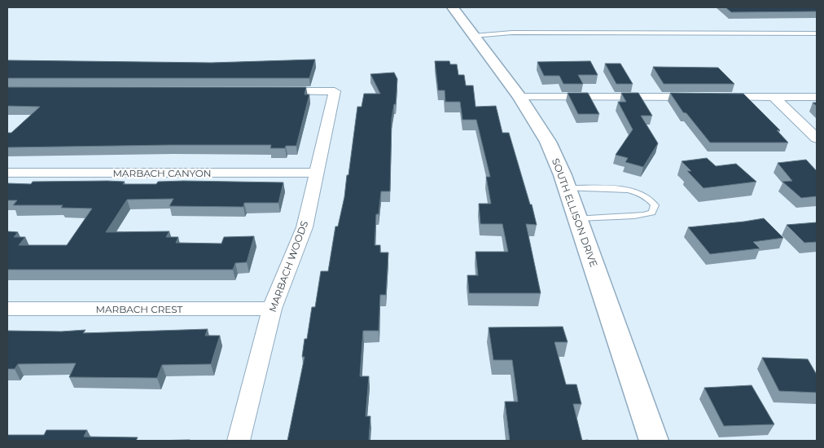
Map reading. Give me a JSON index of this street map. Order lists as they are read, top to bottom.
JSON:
{
  "streets": {
    "street": [
      "MARBACH CANYON",
      "SOUTH ELLISON DRIVE",
      "MARBACH WOODS",
      "MARBACH CREST"
    ]
  },
  "crossings": [
    ["MARBACH CANYON", "MARBACH WOODS"],
    ["MARBACH WOODS", "MARBACH CREST"]
  ]
}
